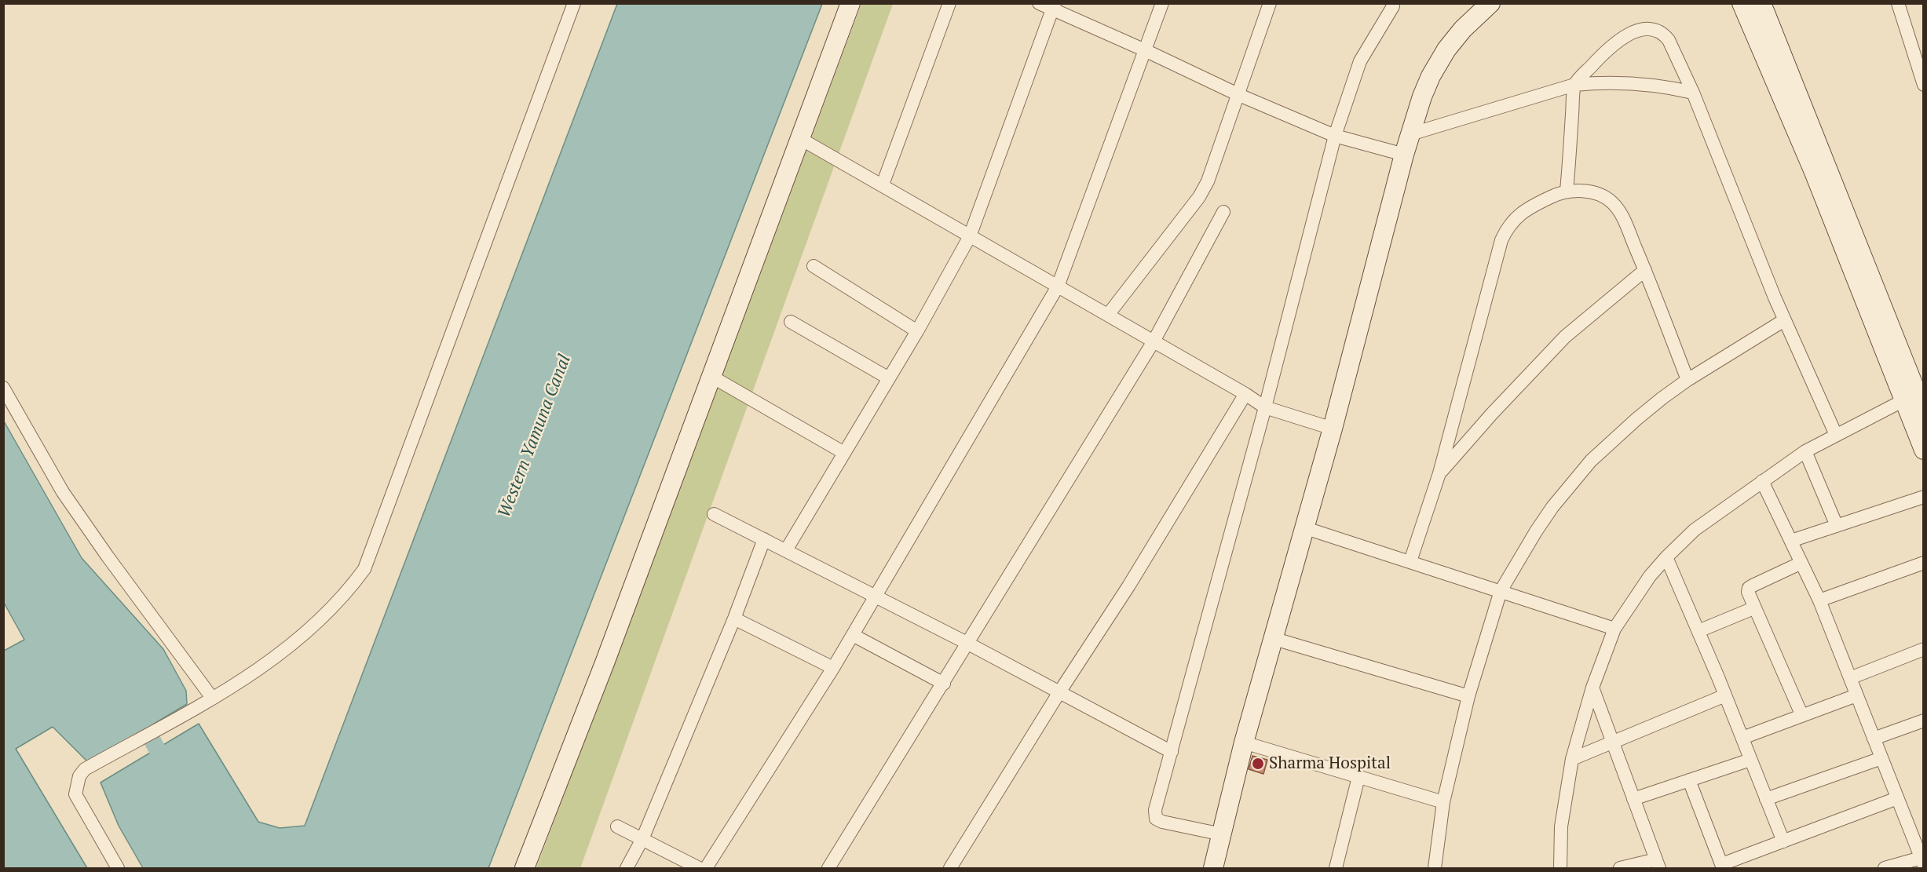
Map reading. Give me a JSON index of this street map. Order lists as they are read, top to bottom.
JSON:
{
  "water": ["Western Yamuna Canal"],
  "places": ["Sharma Hospital"]
}
